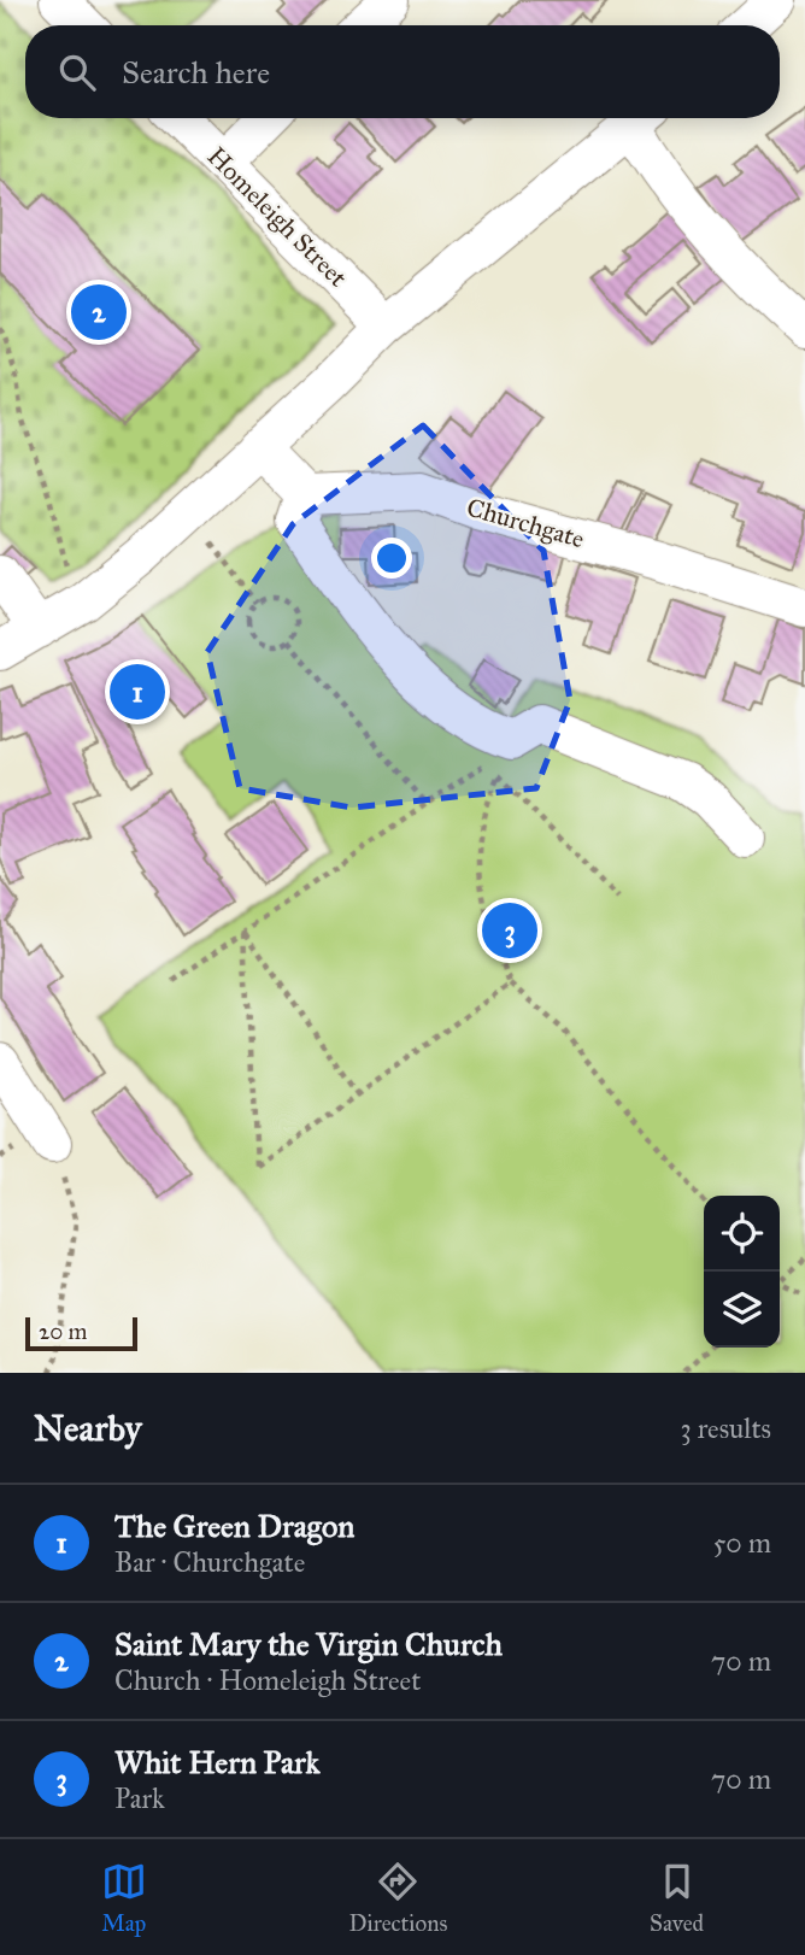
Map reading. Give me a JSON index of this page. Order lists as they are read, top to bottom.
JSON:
{
  "streets": {
    "street": ["Homeleigh Street", "Churchgate"]
  },
  "scale_bar": "20 m",
  "page": {
    "search": "Search here",
    "pins": ["2", "1", "3"],
    "scale": "20 m",
    "heading": ["Nearby", "3 results"],
    "list": [
      {
        "mark": "1",
        "name": "The Green Dragon",
        "note": "Bar · Churchgate",
        "value": "50 m"
      },
      {
        "mark": "2",
        "name": "Saint Mary the Virgin Church",
        "note": "Church · Homeleigh Street",
        "value": "70 m"
      },
      {
        "mark": "3",
        "name": "Whit Hern Park",
        "note": "Park",
        "value": "70 m"
      }
    ],
    "nav": ["Map", "Directions", "Saved"]
  }
}
